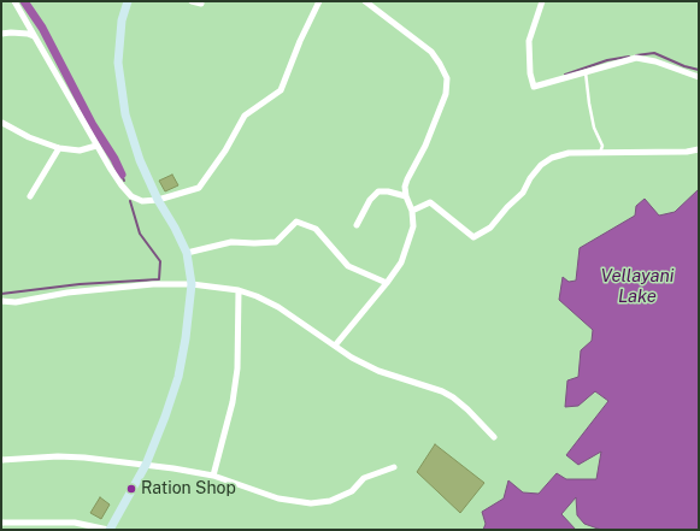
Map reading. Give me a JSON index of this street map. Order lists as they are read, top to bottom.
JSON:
{
  "water": ["Vellayani Lake"],
  "places": ["Ration Shop"]
}
